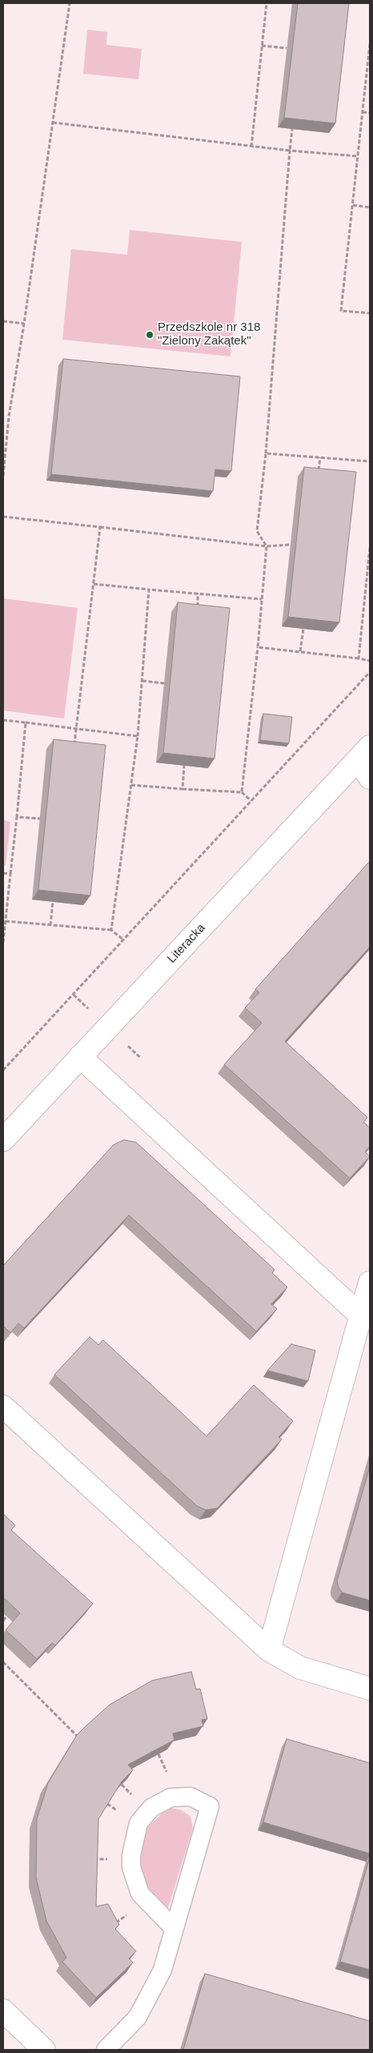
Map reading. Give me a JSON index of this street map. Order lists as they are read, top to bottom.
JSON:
{
  "streets": {
    "street": ["Literacka"]
  },
  "places": ["Przedszkole nr 318 \"Zielony Zakątek\""]
}
